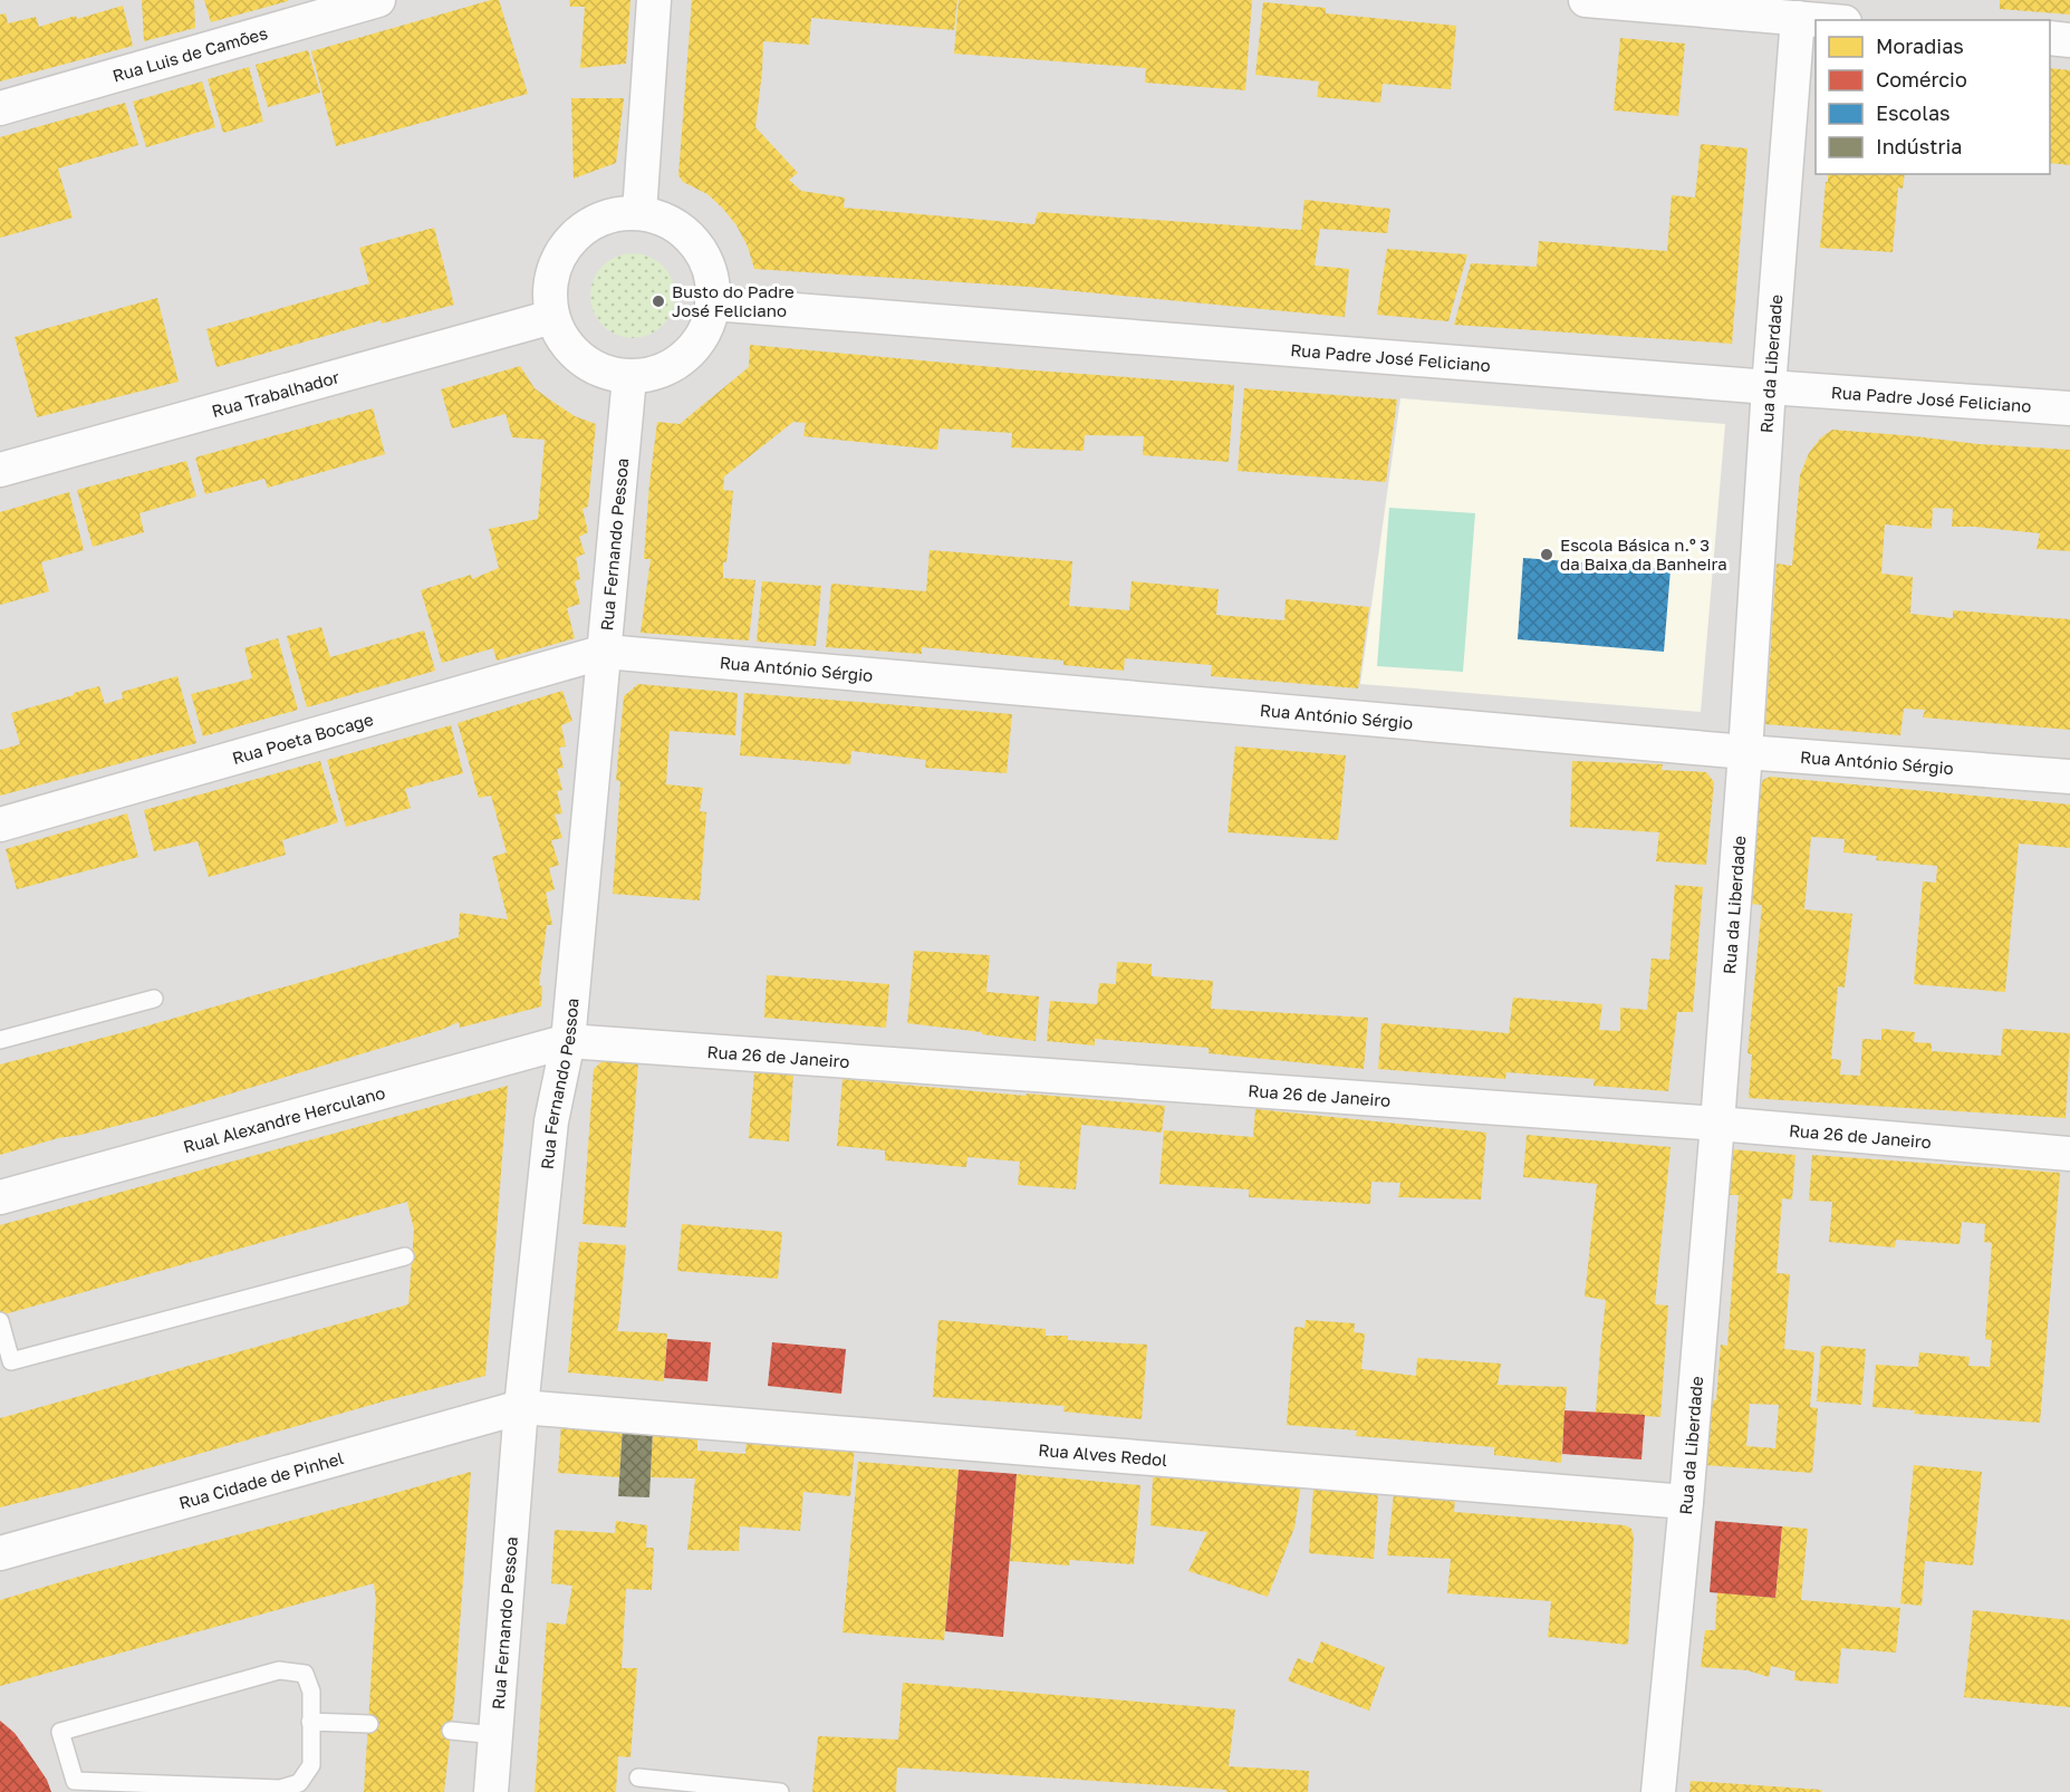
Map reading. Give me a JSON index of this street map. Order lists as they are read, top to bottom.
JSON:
{
  "streets": {
    "street": [
      "Rua Luis de Camões",
      "Rua Padre José Feliciano",
      "Rua da Liberdade",
      "Rua Trabalhador",
      "Rua Fernando Pessoa",
      "Rua António Sérgio",
      "Rua Poeta Bocage",
      "Rua 26 de Janeiro",
      "Rual Alexandre Herculano",
      "Rua Alves Redol",
      "Rua Cidade de Pinhel"
    ]
  },
  "crossings": [
    ["Rua Padre José Feliciano", "Rua da Liberdade"],
    ["Rua Padre José Feliciano", "Rua Trabalhador"],
    ["Rua Padre José Feliciano", "Rua Fernando Pessoa"],
    ["Rua da Liberdade", "Rua António Sérgio"],
    ["Rua da Liberdade", "Rua 26 de Janeiro"],
    ["Rua da Liberdade", "Rua Alves Redol"],
    ["Rua Trabalhador", "Rua Fernando Pessoa"],
    ["Rua Fernando Pessoa", "Rua António Sérgio"],
    ["Rua Fernando Pessoa", "Rua Poeta Bocage"],
    ["Rua Fernando Pessoa", "Rua 26 de Janeiro"],
    ["Rua Fernando Pessoa", "Rual Alexandre Herculano"],
    ["Rua Fernando Pessoa", "Rua Alves Redol"],
    ["Rua Fernando Pessoa", "Rua Cidade de Pinhel"],
    ["Rua António Sérgio", "Rua Poeta Bocage"],
    ["Rua 26 de Janeiro", "Rual Alexandre Herculano"],
    ["Rua Alves Redol", "Rua Cidade de Pinhel"]
  ],
  "places": ["Busto do Padre José Feliciano", "Escola Básica n.º 3 da Baixa da Banheira"],
  "legend": [
    "Moradias",
    "Comércio",
    "Escolas",
    "Indústria"
  ]
}
